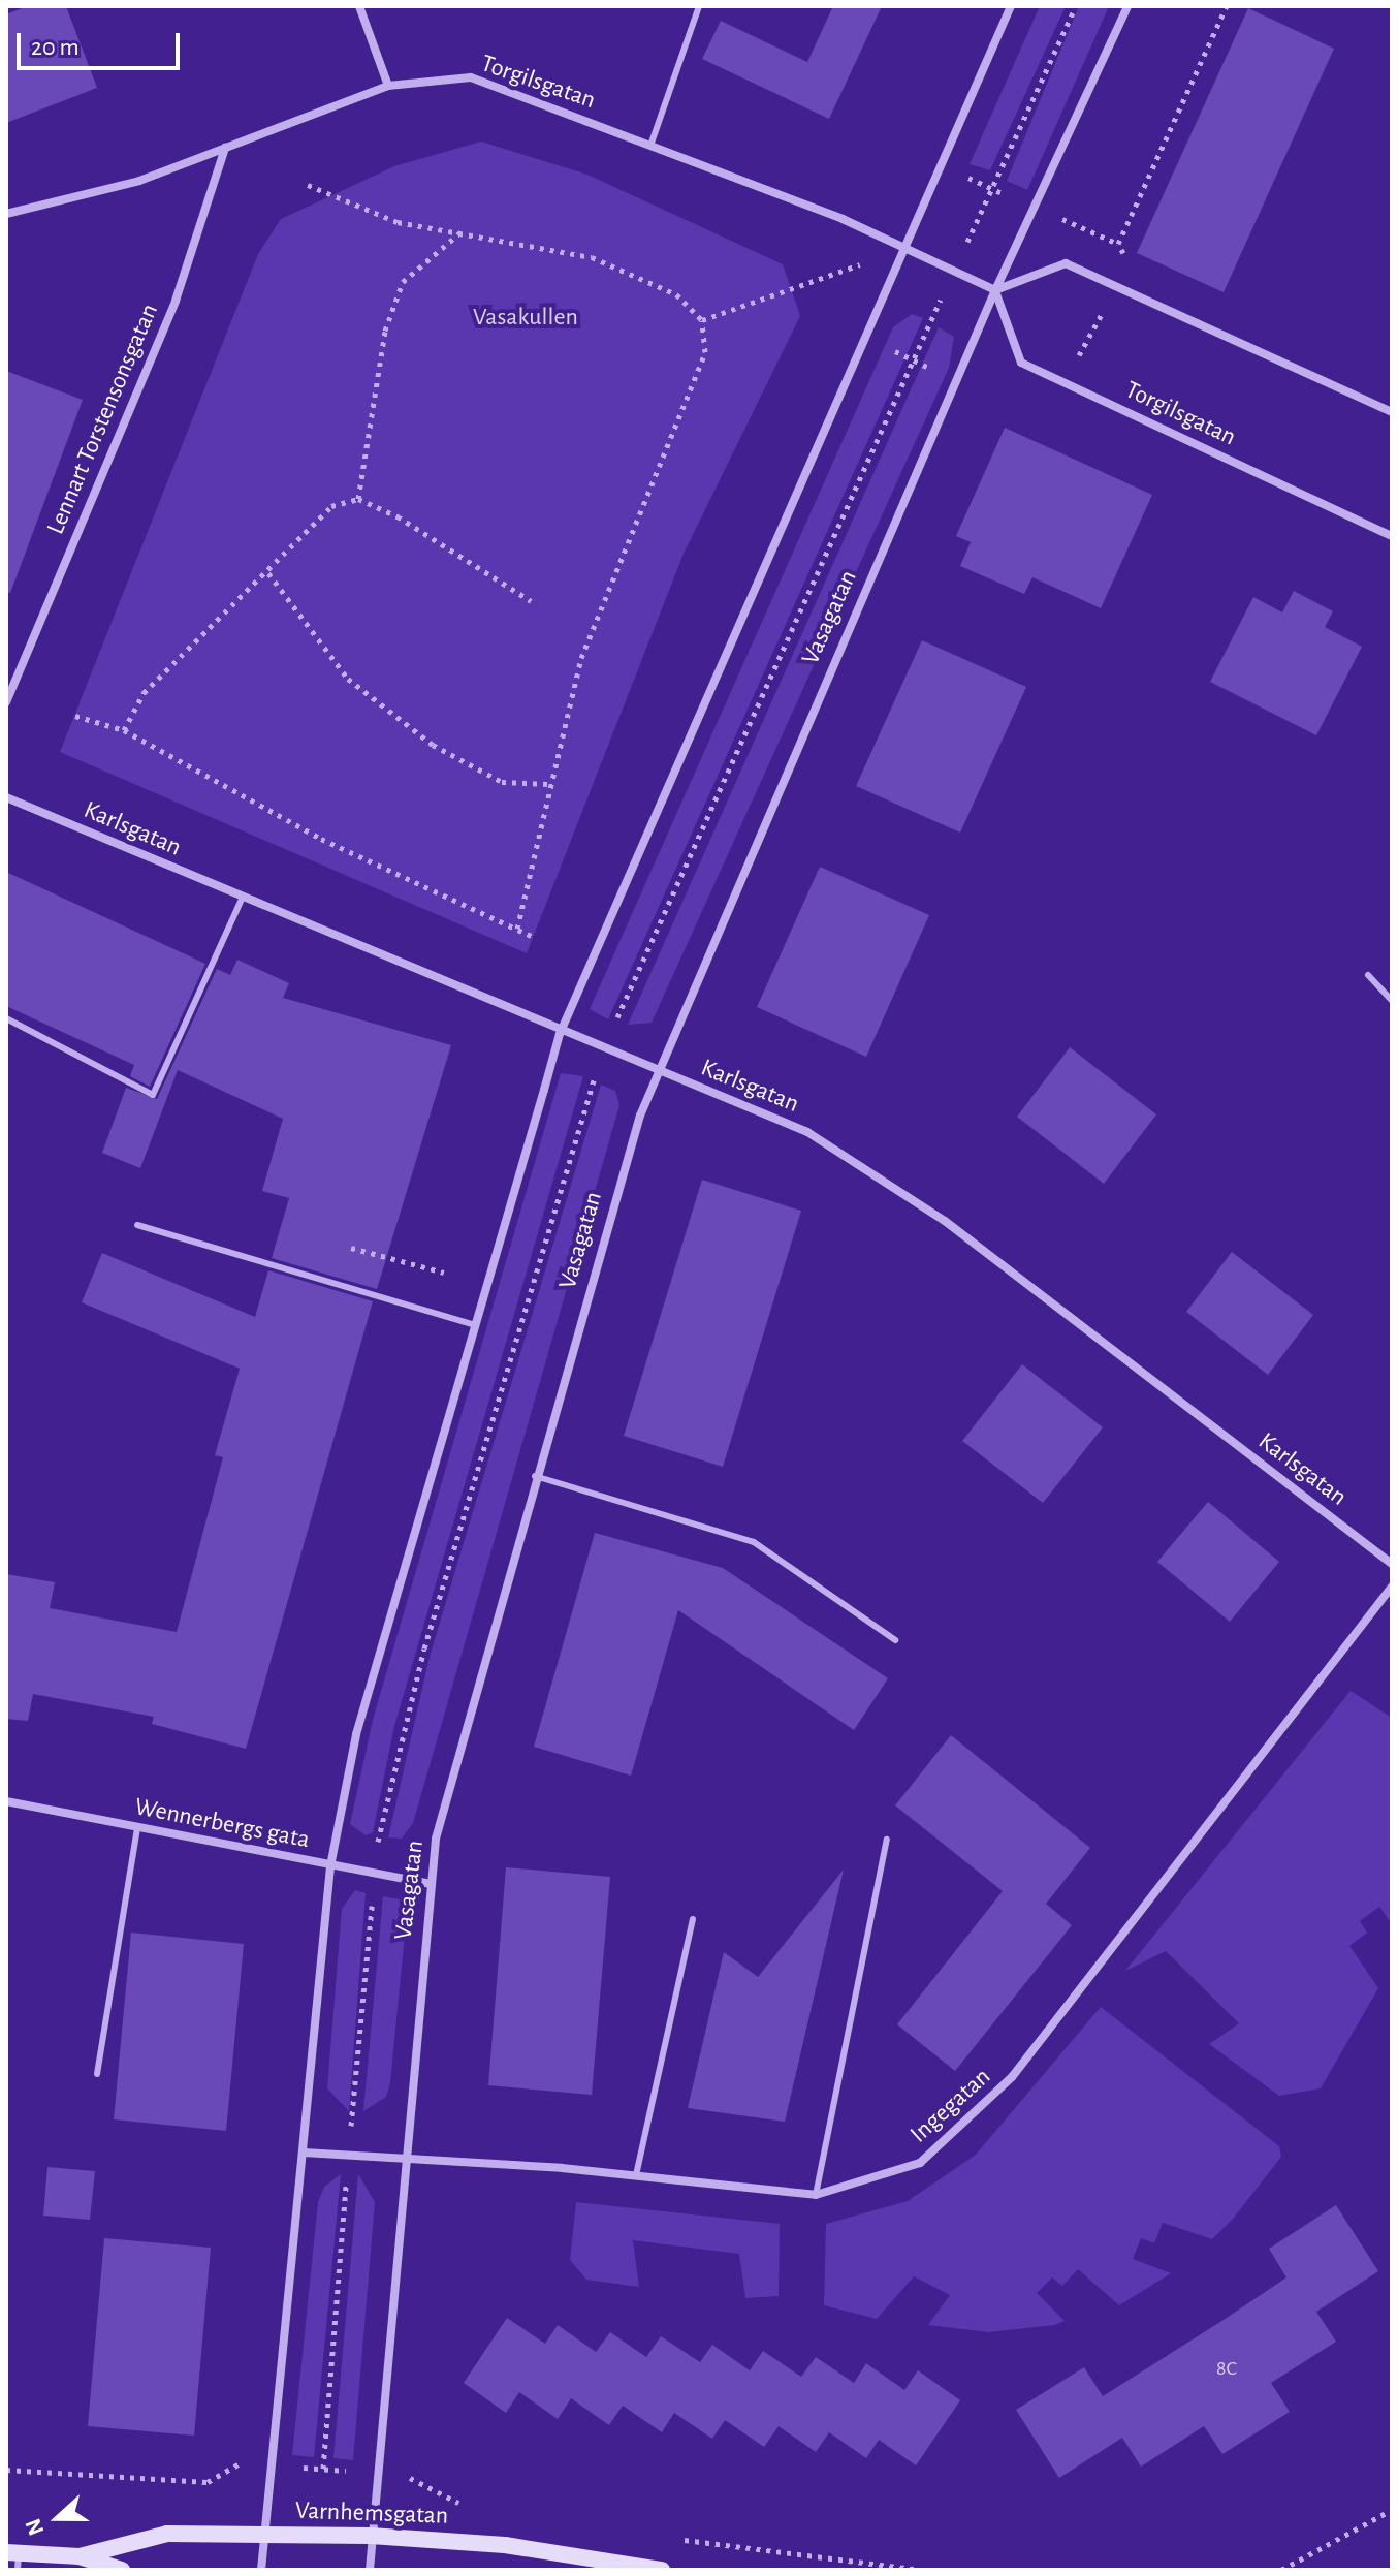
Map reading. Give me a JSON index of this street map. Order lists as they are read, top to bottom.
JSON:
{
  "streets": {
    "main road": ["Varnhemsgatan"],
    "street": [
      "Torgilsgatan",
      "Lennart Torstensonsgatan",
      "Vasagatan",
      "Karlsgatan",
      "Wennerbergs gata",
      "Ingegatan"
    ]
  },
  "crossings": [
    ["Torgilsgatan", "Lennart Torstensonsgatan"],
    ["Torgilsgatan", "Vasagatan"],
    ["Vasagatan", "Karlsgatan"],
    ["Vasagatan", "Wennerbergs gata"],
    ["Vasagatan", "Ingegatan"],
    ["Vasagatan", "Varnhemsgatan"]
  ],
  "parks": ["Vasakullen"],
  "house_numbers": ["8C"],
  "scale_bar": "20 m",
  "north": "left"
}
